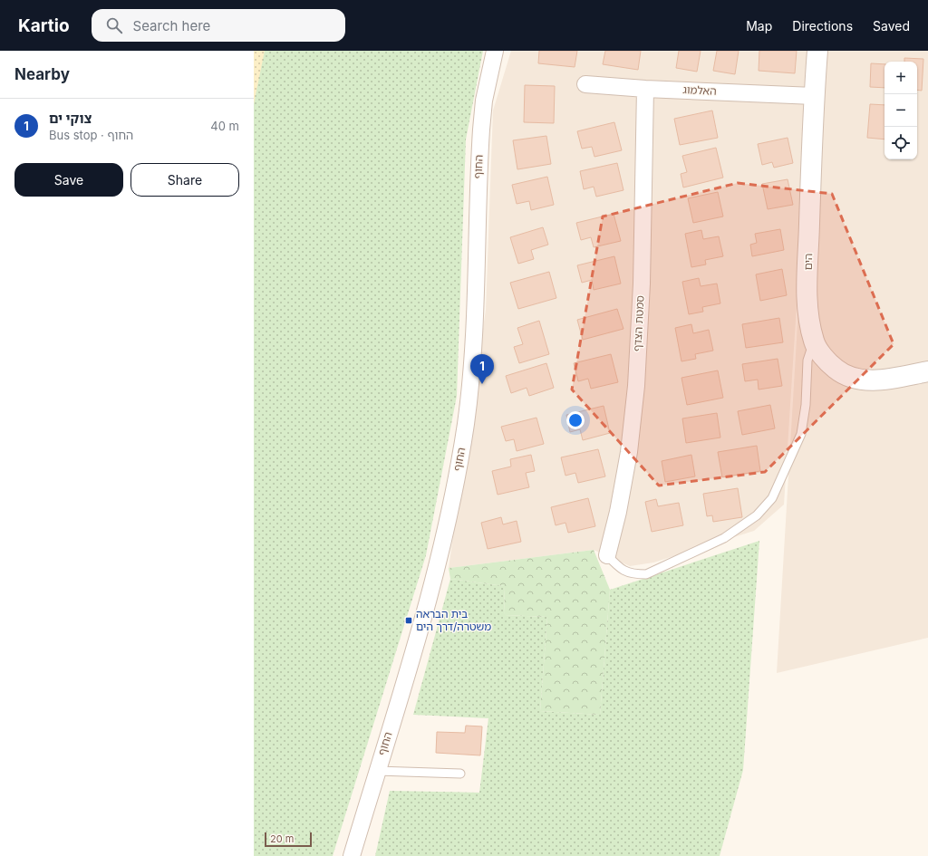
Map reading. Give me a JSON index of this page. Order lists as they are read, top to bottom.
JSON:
{
  "streets": {
    "street": [
      "האלמוג",
      "החוף",
      "הים",
      "סמטת הצדף"
    ]
  },
  "crossings": [
    ["האלמוג", "הים"],
    ["האלמוג", "סמטת הצדף"]
  ],
  "places": {
    "transit": ["בית הבראה משטרה/דרך הים"]
  },
  "scale_bar": "20 m",
  "page": {
    "header": "Kartio",
    "search": "Search here",
    "nav": ["Map", "Directions", "Saved"],
    "heading": "Nearby",
    "map_buttons": ["+", "−"],
    "list": [
      {
        "mark": "1",
        "name": "צוקי ים",
        "note": "Bus stop · החוף",
        "value": "40 m"
      }
    ],
    "buttons": ["Save", "Share"],
    "pins": "1",
    "scale": "20 m"
  }
}
